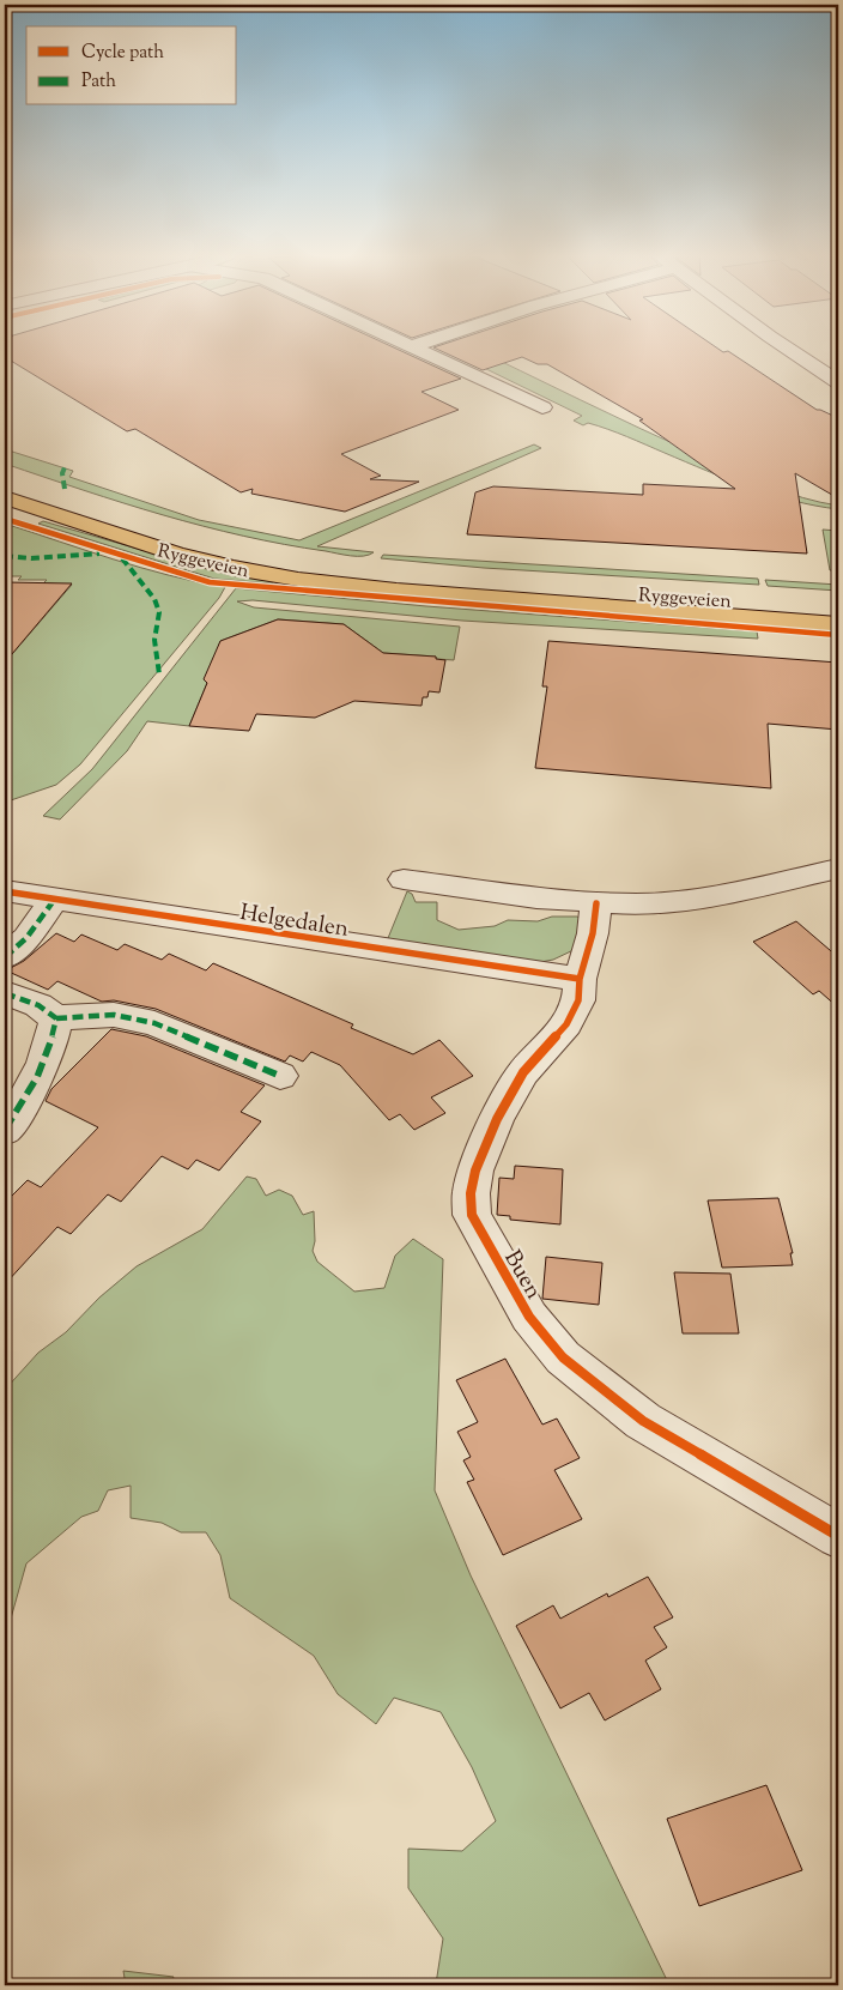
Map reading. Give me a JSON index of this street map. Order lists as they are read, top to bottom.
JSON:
{
  "streets": {
    "main road": ["Ryggeveien"],
    "street": ["Helgedalen", "Buen"]
  },
  "crossings": [
    ["Helgedalen", "Buen"]
  ],
  "legend": ["Cycle path", "Path"]
}
